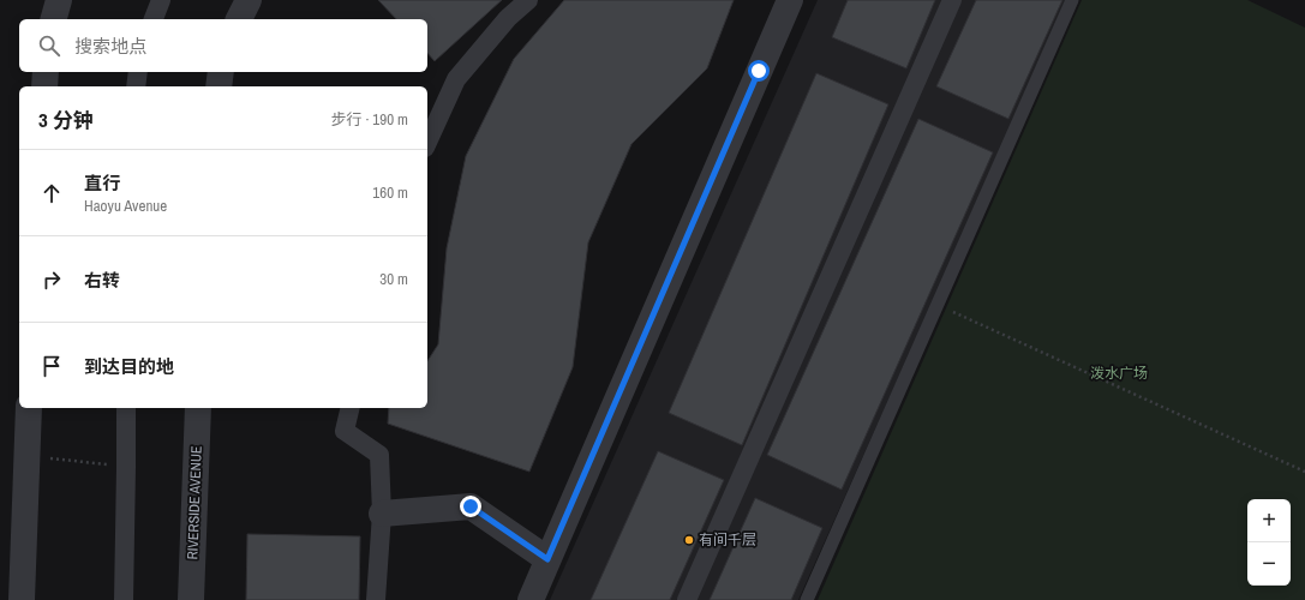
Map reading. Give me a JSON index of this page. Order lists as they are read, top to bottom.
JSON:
{
  "streets": {
    "street": ["RIVERSIDE AVENUE"]
  },
  "parks": ["泼水广场"],
  "places": ["有间千层"],
  "page": {
    "search": "搜索地点",
    "heading": ["3 分钟", "步行 · 190 m"],
    "list": [
      ["直行", "Haoyu Avenue", "160 m"],
      ["右转", "30 m"],
      "到达目的地"
    ],
    "map_buttons": ["+", "−"]
  }
}
